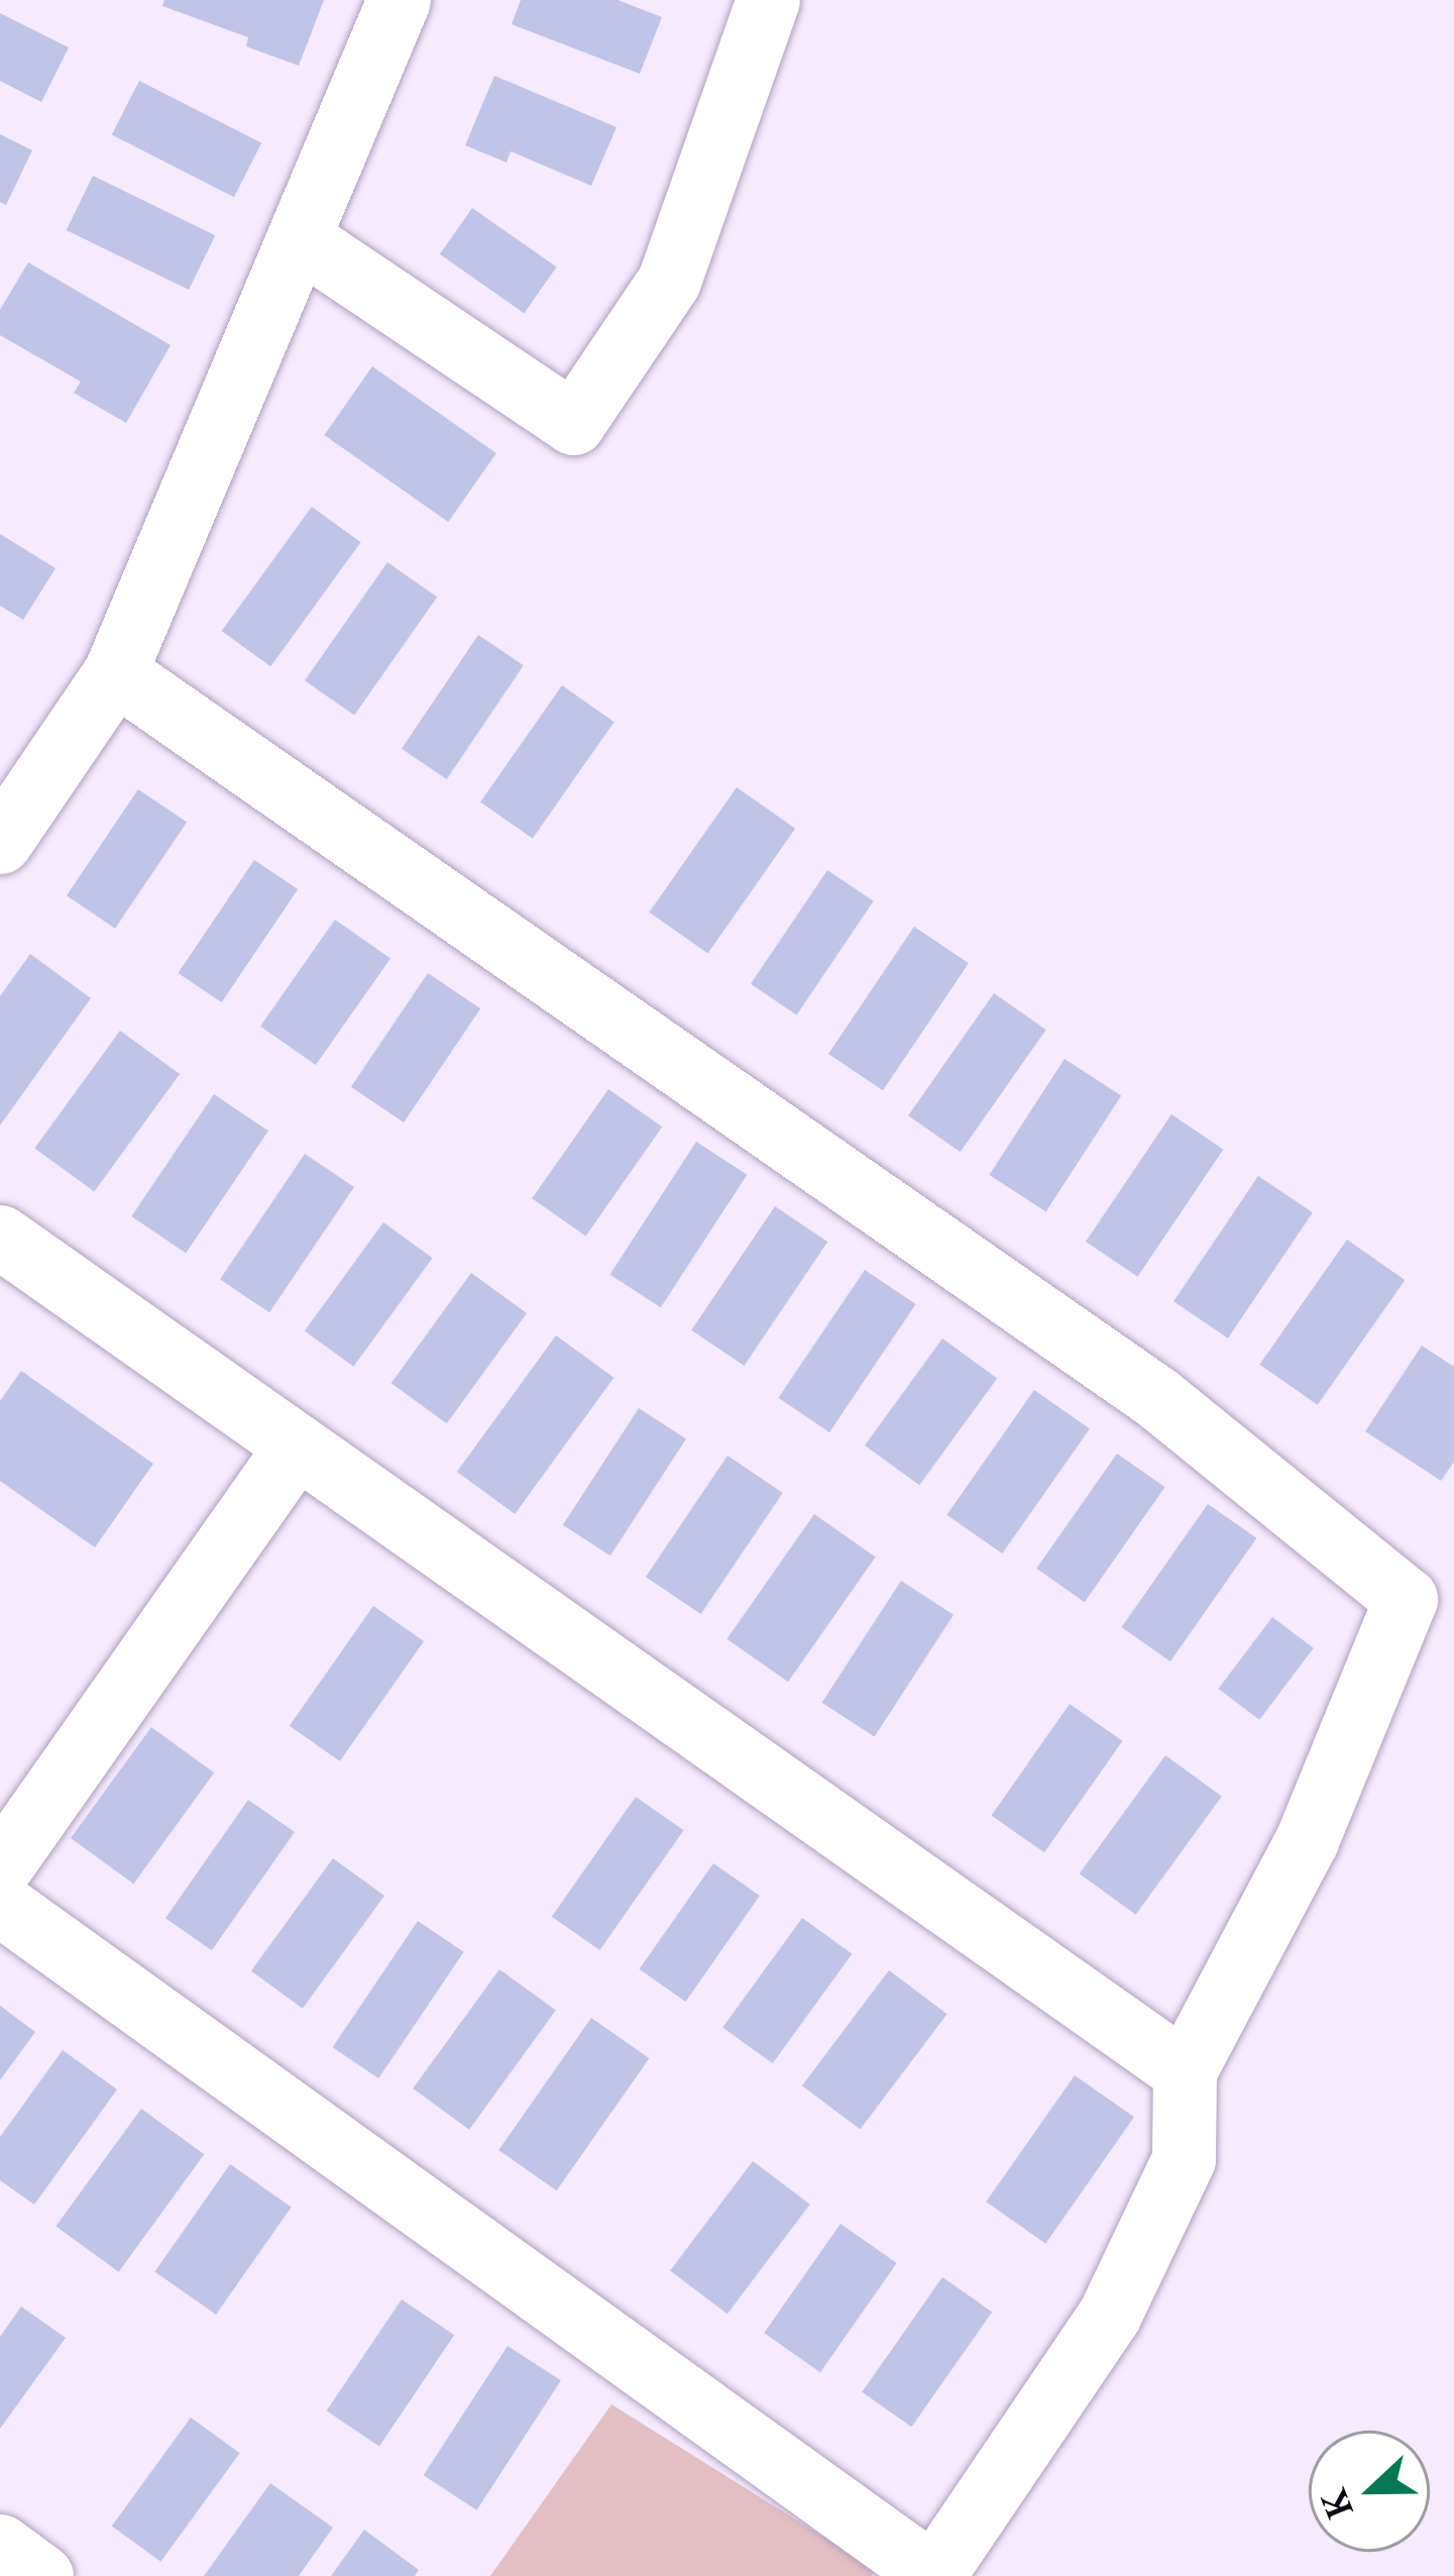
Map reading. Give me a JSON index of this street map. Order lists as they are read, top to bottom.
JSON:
{
  "north": "left"
}
